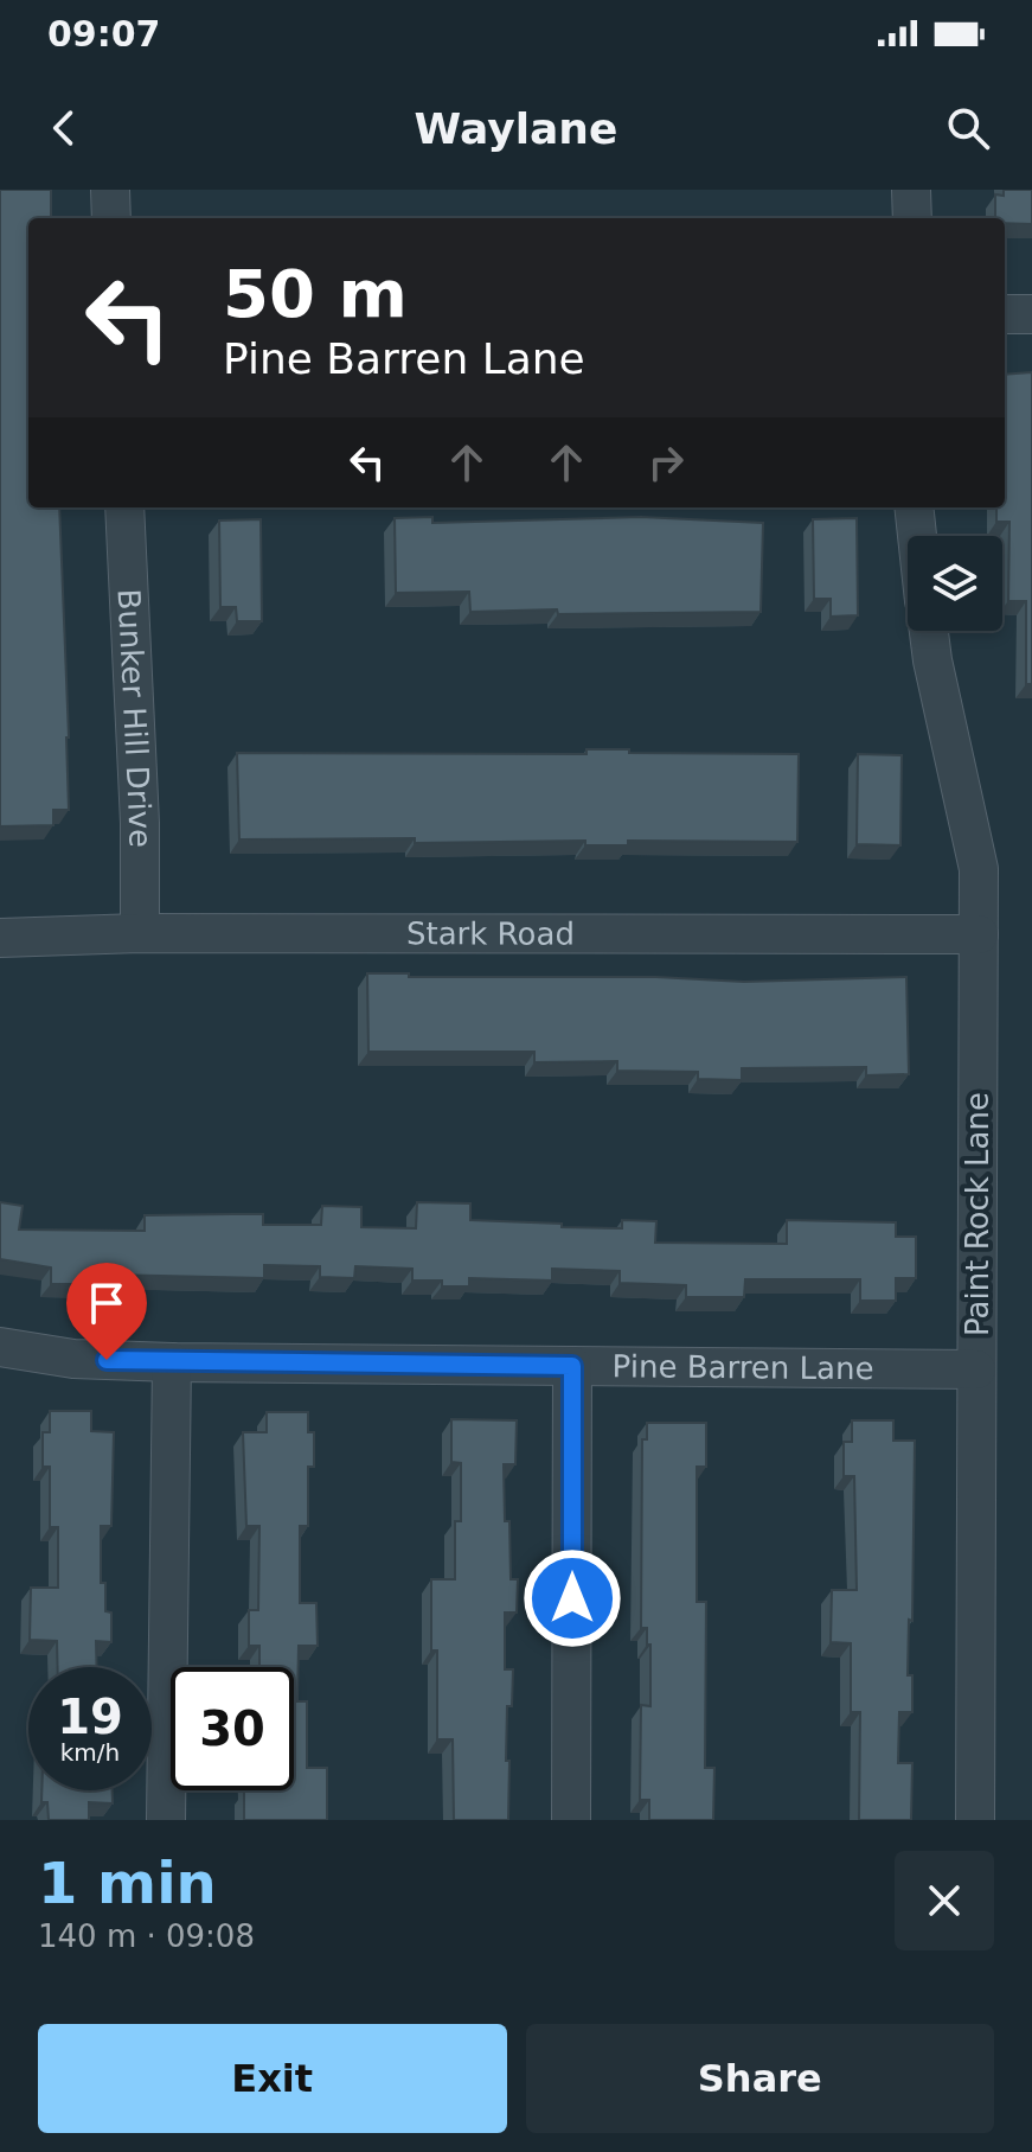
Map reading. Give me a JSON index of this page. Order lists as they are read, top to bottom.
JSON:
{
  "streets": {
    "street": [
      "Bunker Hill Drive",
      "Stark Road",
      "Paint Rock Lane",
      "Pine Barren Lane"
    ]
  },
  "crossings": [
    ["Bunker Hill Drive", "Stark Road"],
    ["Stark Road", "Paint Rock Lane"],
    ["Paint Rock Lane", "Pine Barren Lane"]
  ],
  "page": {
    "status": "09:07",
    "header": "Waylane",
    "turn": ["50 m", "Pine Barren Lane"],
    "speed": "19 km/h",
    "limit": "30",
    "heading": ["1 min", "140 m · 09:08"],
    "buttons": ["Exit", "Share"]
  }
}
